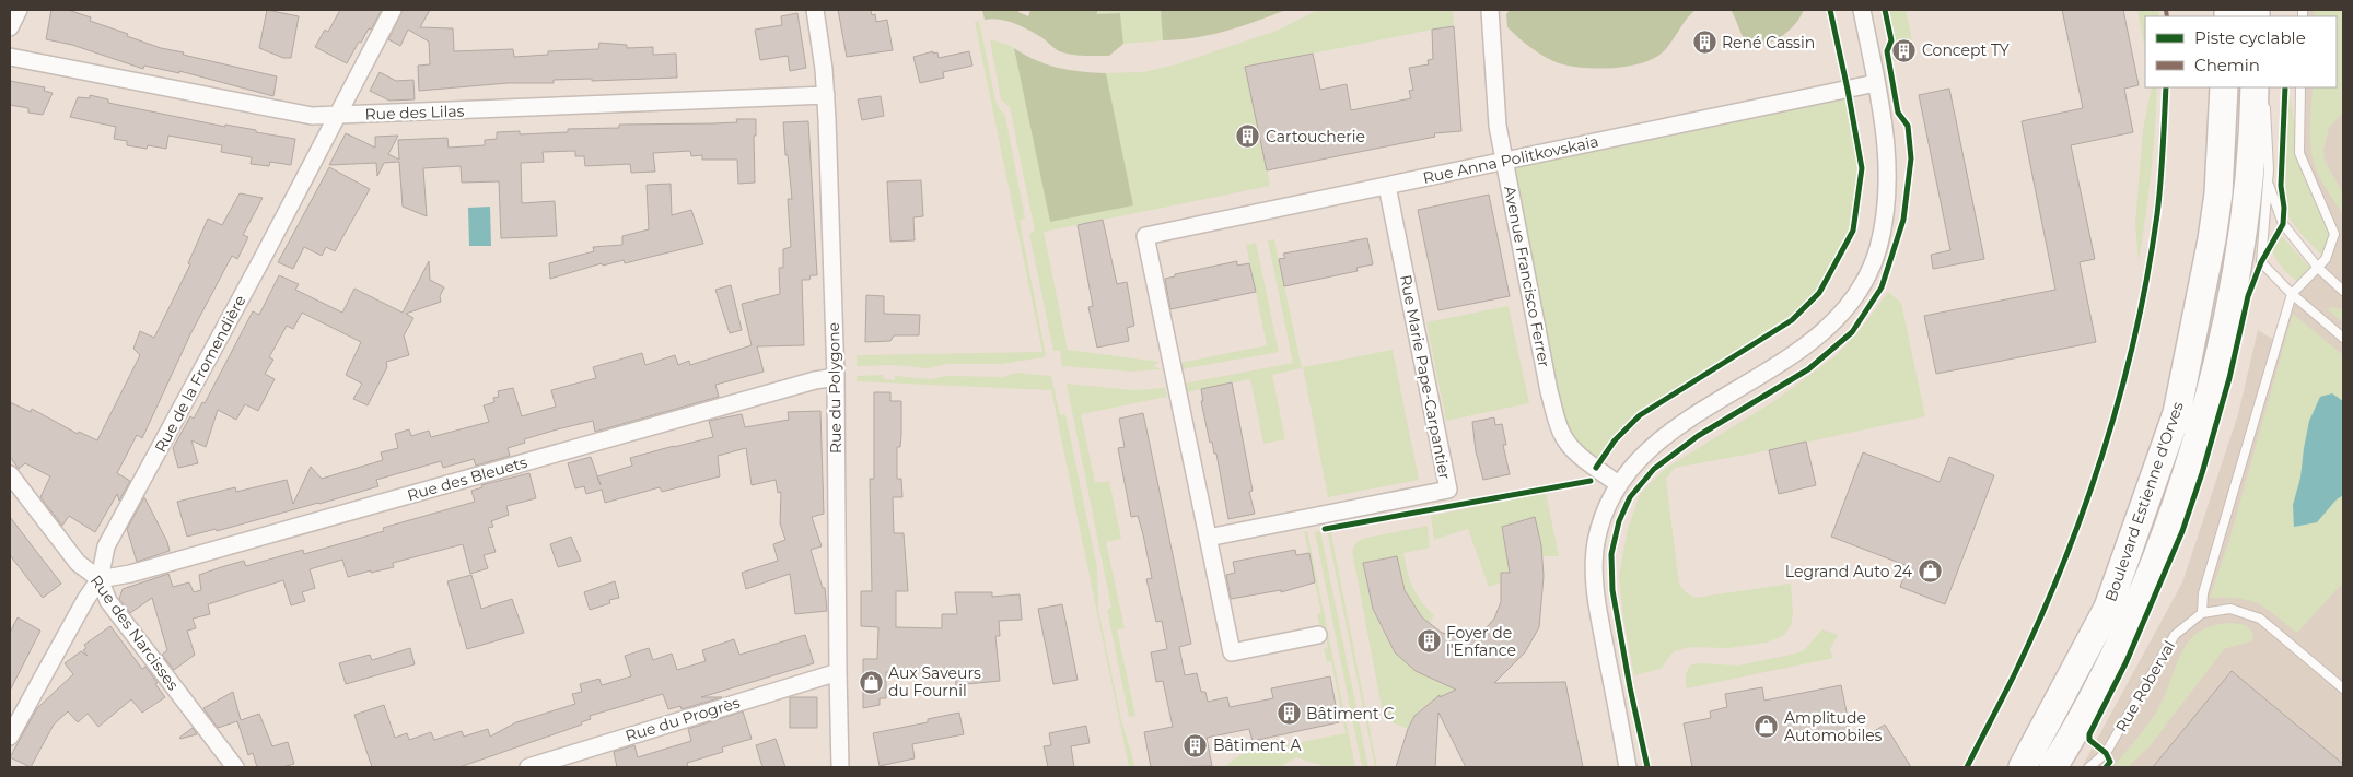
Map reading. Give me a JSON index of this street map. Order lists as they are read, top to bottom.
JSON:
{
  "streets": {
    "main road": ["Boulevard Estienne d'Orves"],
    "street": [
      "Rue des Lilas",
      "Rue Anna Politkovskaia",
      "Avenue Francisco Ferrer",
      "Rue de la Fromendière",
      "Rue Marie Pape-Carpantier",
      "Rue du Polygone",
      "Rue des Bleuets",
      "Rue des Narcisses",
      "Rue du Progrès"
    ],
    "lane": ["Rue Roberval"]
  },
  "crossings": [
    ["Rue des Lilas", "Rue de la Fromendière"],
    ["Rue des Lilas", "Rue du Polygone"],
    ["Rue Anna Politkovskaia", "Avenue Francisco Ferrer"],
    ["Rue Anna Politkovskaia", "Rue Marie Pape-Carpantier"],
    ["Rue de la Fromendière", "Rue des Bleuets"],
    ["Rue de la Fromendière", "Rue des Narcisses"],
    ["Rue du Polygone", "Rue des Bleuets"],
    ["Rue du Polygone", "Rue du Progrès"],
    ["Rue des Bleuets", "Rue des Narcisses"]
  ],
  "places": {
    "building": [
      "René Cassin",
      "Concept TY",
      "Cartoucherie",
      "Foyer de l'Enfance",
      "Bâtiment C",
      "Bâtiment A"
    ],
    "shop": ["Legrand Auto 24", "Aux Saveurs du Fournil", "Amplitude Automobiles"]
  },
  "legend": ["Piste cyclable", "Chemin"]
}
